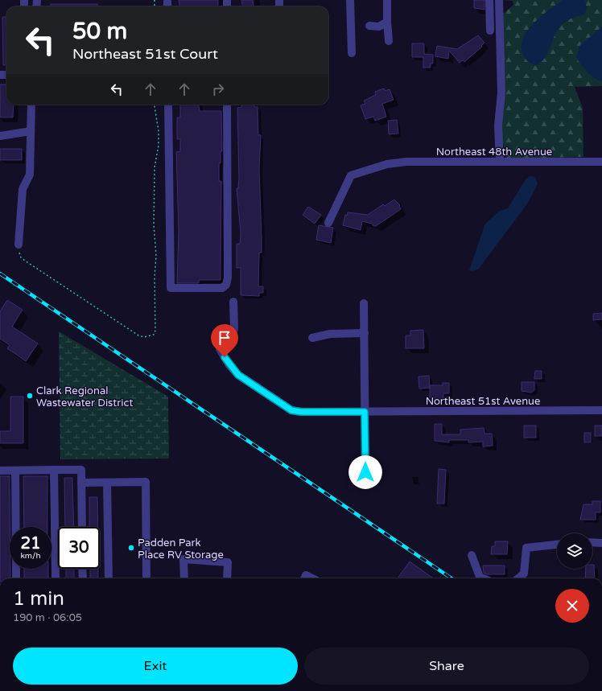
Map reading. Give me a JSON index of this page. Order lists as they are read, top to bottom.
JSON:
{
  "streets": {
    "street": ["Northeast 48th Avenue", "Northeast 51st Avenue"]
  },
  "places": ["Clark Regional Wastewater District", "Padden Park Place RV Storage"],
  "page": {
    "turn": ["50 m", "Northeast 51st Court"],
    "speed": "21 km/h",
    "limit": "30",
    "heading": ["1 min", "190 m · 06:05"],
    "buttons": ["Exit", "Share"]
  }
}
